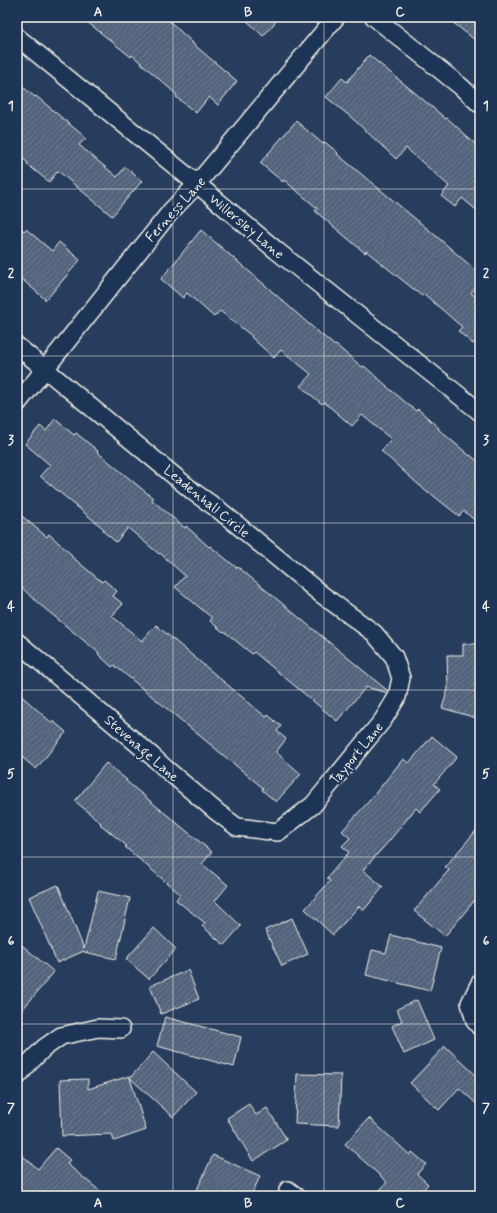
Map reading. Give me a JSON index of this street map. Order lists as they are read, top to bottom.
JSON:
{
  "streets": {
    "street": [
      "Ferness Lane",
      "Willersley Lane",
      "Leadenhall Circle",
      "Stevenage Lane",
      "Tayport Lane"
    ]
  },
  "crossings": [
    ["Ferness Lane", "Willersley Lane"],
    ["Ferness Lane", "Leadenhall Circle"],
    ["Leadenhall Circle", "Tayport Lane"],
    ["Stevenage Lane", "Tayport Lane"]
  ],
  "grid": {
    "columns": ["A", "B", "C"],
    "rows": [
      "1",
      "2",
      "3",
      "4",
      "5",
      "6",
      "7"
    ]
  }
}
